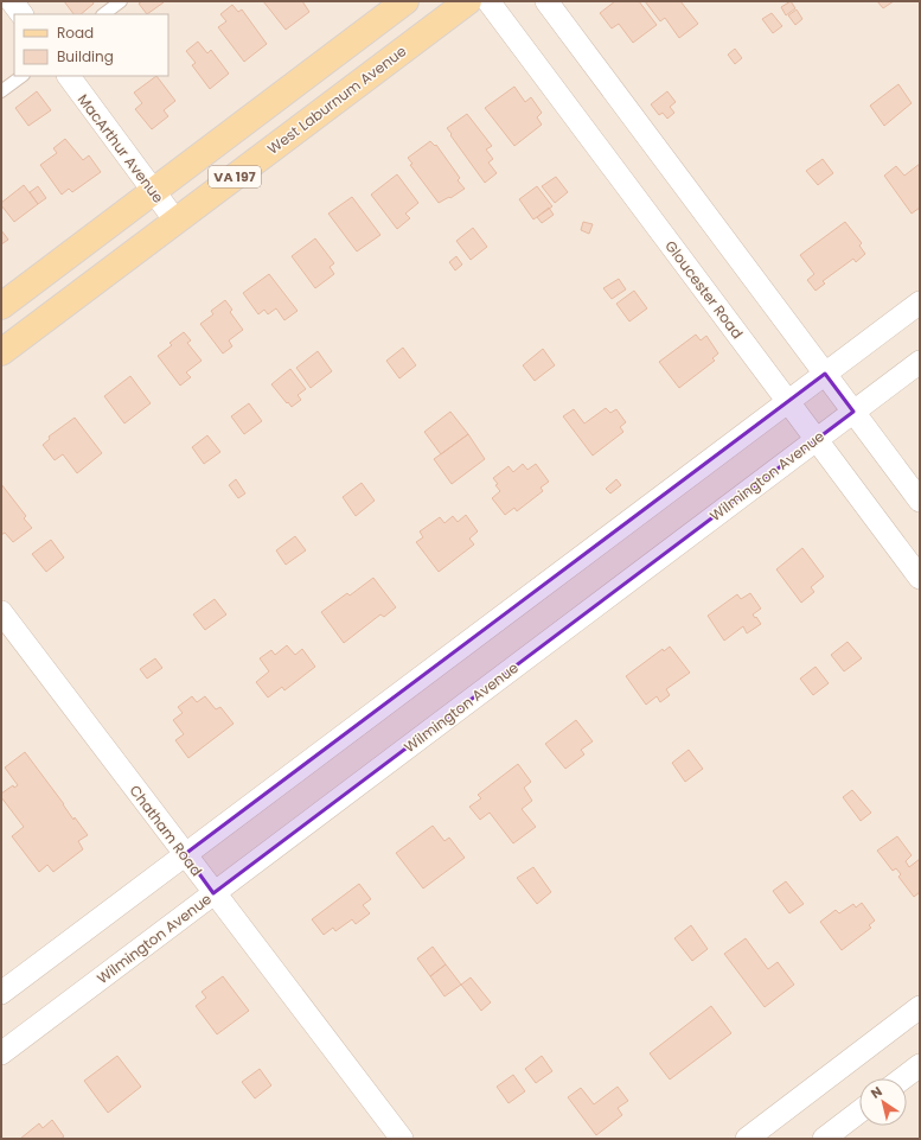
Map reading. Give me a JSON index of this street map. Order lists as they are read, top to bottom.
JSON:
{
  "streets": {
    "main road": ["West Laburnum Avenue", "VA 197"],
    "street": [
      "MacArthur Avenue",
      "Gloucester Road",
      "Wilmington Avenue",
      "Chatham Road"
    ]
  },
  "crossings": [
    ["West Laburnum Avenue", "MacArthur Avenue"],
    ["MacArthur Avenue", "VA 197"],
    ["Gloucester Road", "Wilmington Avenue"],
    ["Wilmington Avenue", "Chatham Road"]
  ],
  "legend": ["Road", "Building"],
  "north": "top left"
}
